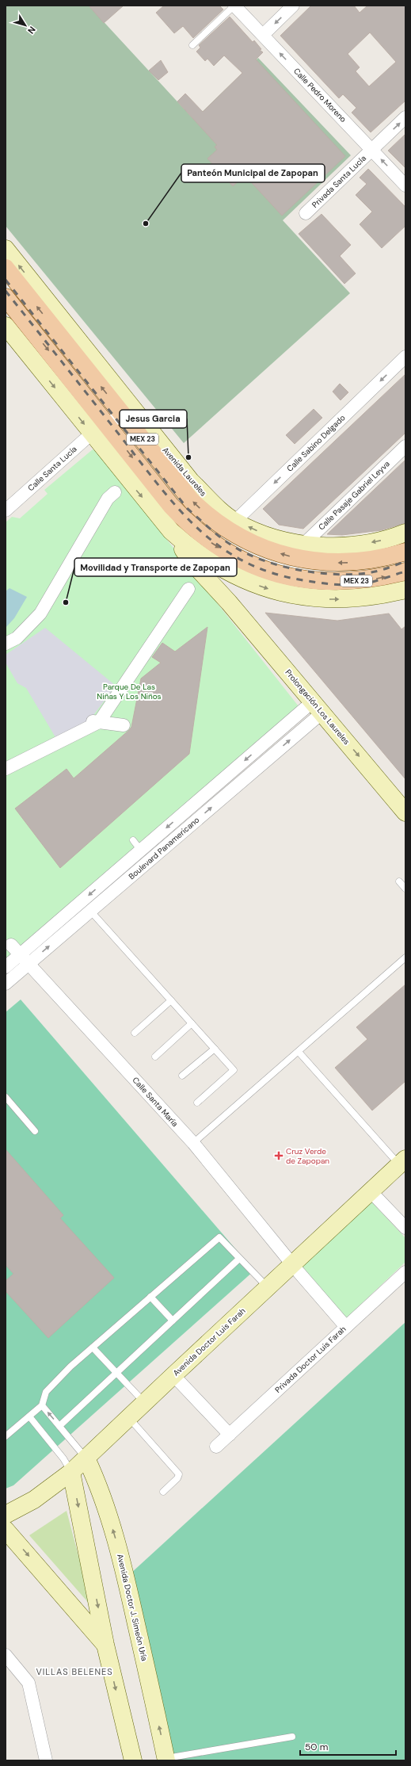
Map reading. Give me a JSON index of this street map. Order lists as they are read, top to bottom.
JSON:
{
  "streets": {
    "main road": ["MEX 23", "Avenida Laureles"],
    "street": [
      "Calle Pedro Moreno",
      "Privada Santa Lucía",
      "Calle Sabino Delgado",
      "Calle Santa Lucía",
      "Calle Pasaje Gabriel Leyva",
      "Prolongación Los Laureles",
      "Boulevard Panamericano",
      "Calle Santa María",
      "Avenida Doctor Luis Farah",
      "Privada Doctor Luis Farah",
      "Avenida Doctor J. Simeón Uría"
    ]
  },
  "crossings": [
    ["Calle Pedro Moreno", "Privada Santa Lucía"],
    ["MEX 23", "Calle Santa Lucía"],
    ["Calle Sabino Delgado", "Avenida Laureles"],
    ["Calle Santa Lucía", "Avenida Laureles"],
    ["Avenida Laureles", "Calle Pasaje Gabriel Leyva"],
    ["Prolongación Los Laureles", "Boulevard Panamericano"],
    ["Boulevard Panamericano", "Calle Santa María"],
    ["Calle Santa María", "Avenida Doctor Luis Farah"],
    ["Calle Santa María", "Privada Doctor Luis Farah"],
    ["Avenida Doctor Luis Farah", "Avenida Doctor J. Simeón Uría"]
  ],
  "one_way": ["Calle Pedro Moreno", "Calle Sabino Delgado", "Prolongación Los Laureles"],
  "districts": ["VILLAS BELENES"],
  "parks": ["Parque De Las Niñas Y Los Niños"],
  "places": {
    "other": ["Panteón Municipal de Zapopan", "Jesus Garcia", "Movilidad y Transporte de Zapopan"],
    "health": ["Cruz Verde de Zapopan"]
  },
  "scale_bar": "50 m",
  "north": "bottom right"
}
